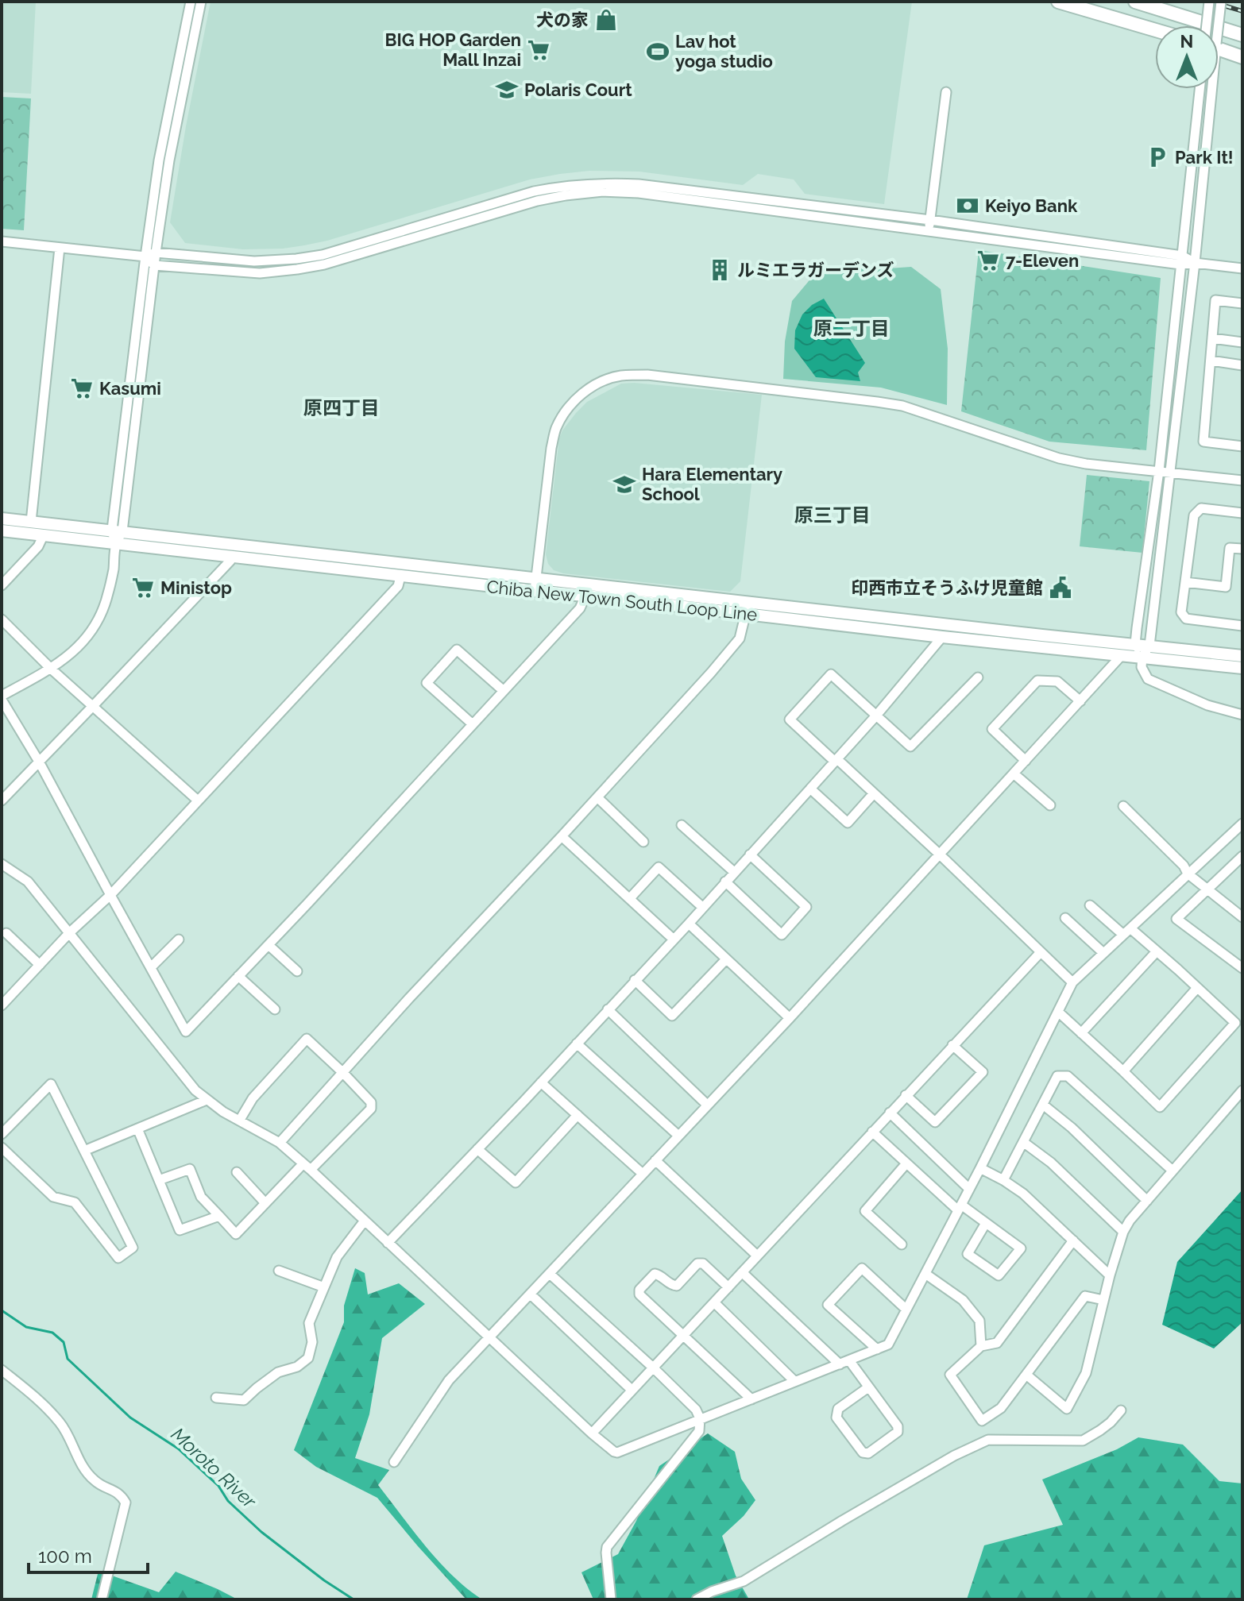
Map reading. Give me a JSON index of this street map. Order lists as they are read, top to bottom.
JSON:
{
  "streets": {
    "main road": ["Chiba New Town South Loop Line"]
  },
  "districts": ["原二丁目", "原四丁目", "原三丁目"],
  "water": ["Moroto River"],
  "places": {
    "shop": ["犬の家"],
    "supermarket": [
      "BIG HOP Garden Mall Inzai",
      "7-Eleven",
      "Kasumi",
      "Ministop"
    ],
    "sports": ["Lav hot yoga studio"],
    "school or university": ["Polaris Court", "Hara Elementary School"],
    "parking": ["Park It!"],
    "bank": ["Keiyo Bank"],
    "building": ["ルミエラガーデンズ"],
    "public building": ["印西市立そうふけ児童館"]
  },
  "scale_bar": "100 m",
  "north": "top"
}
